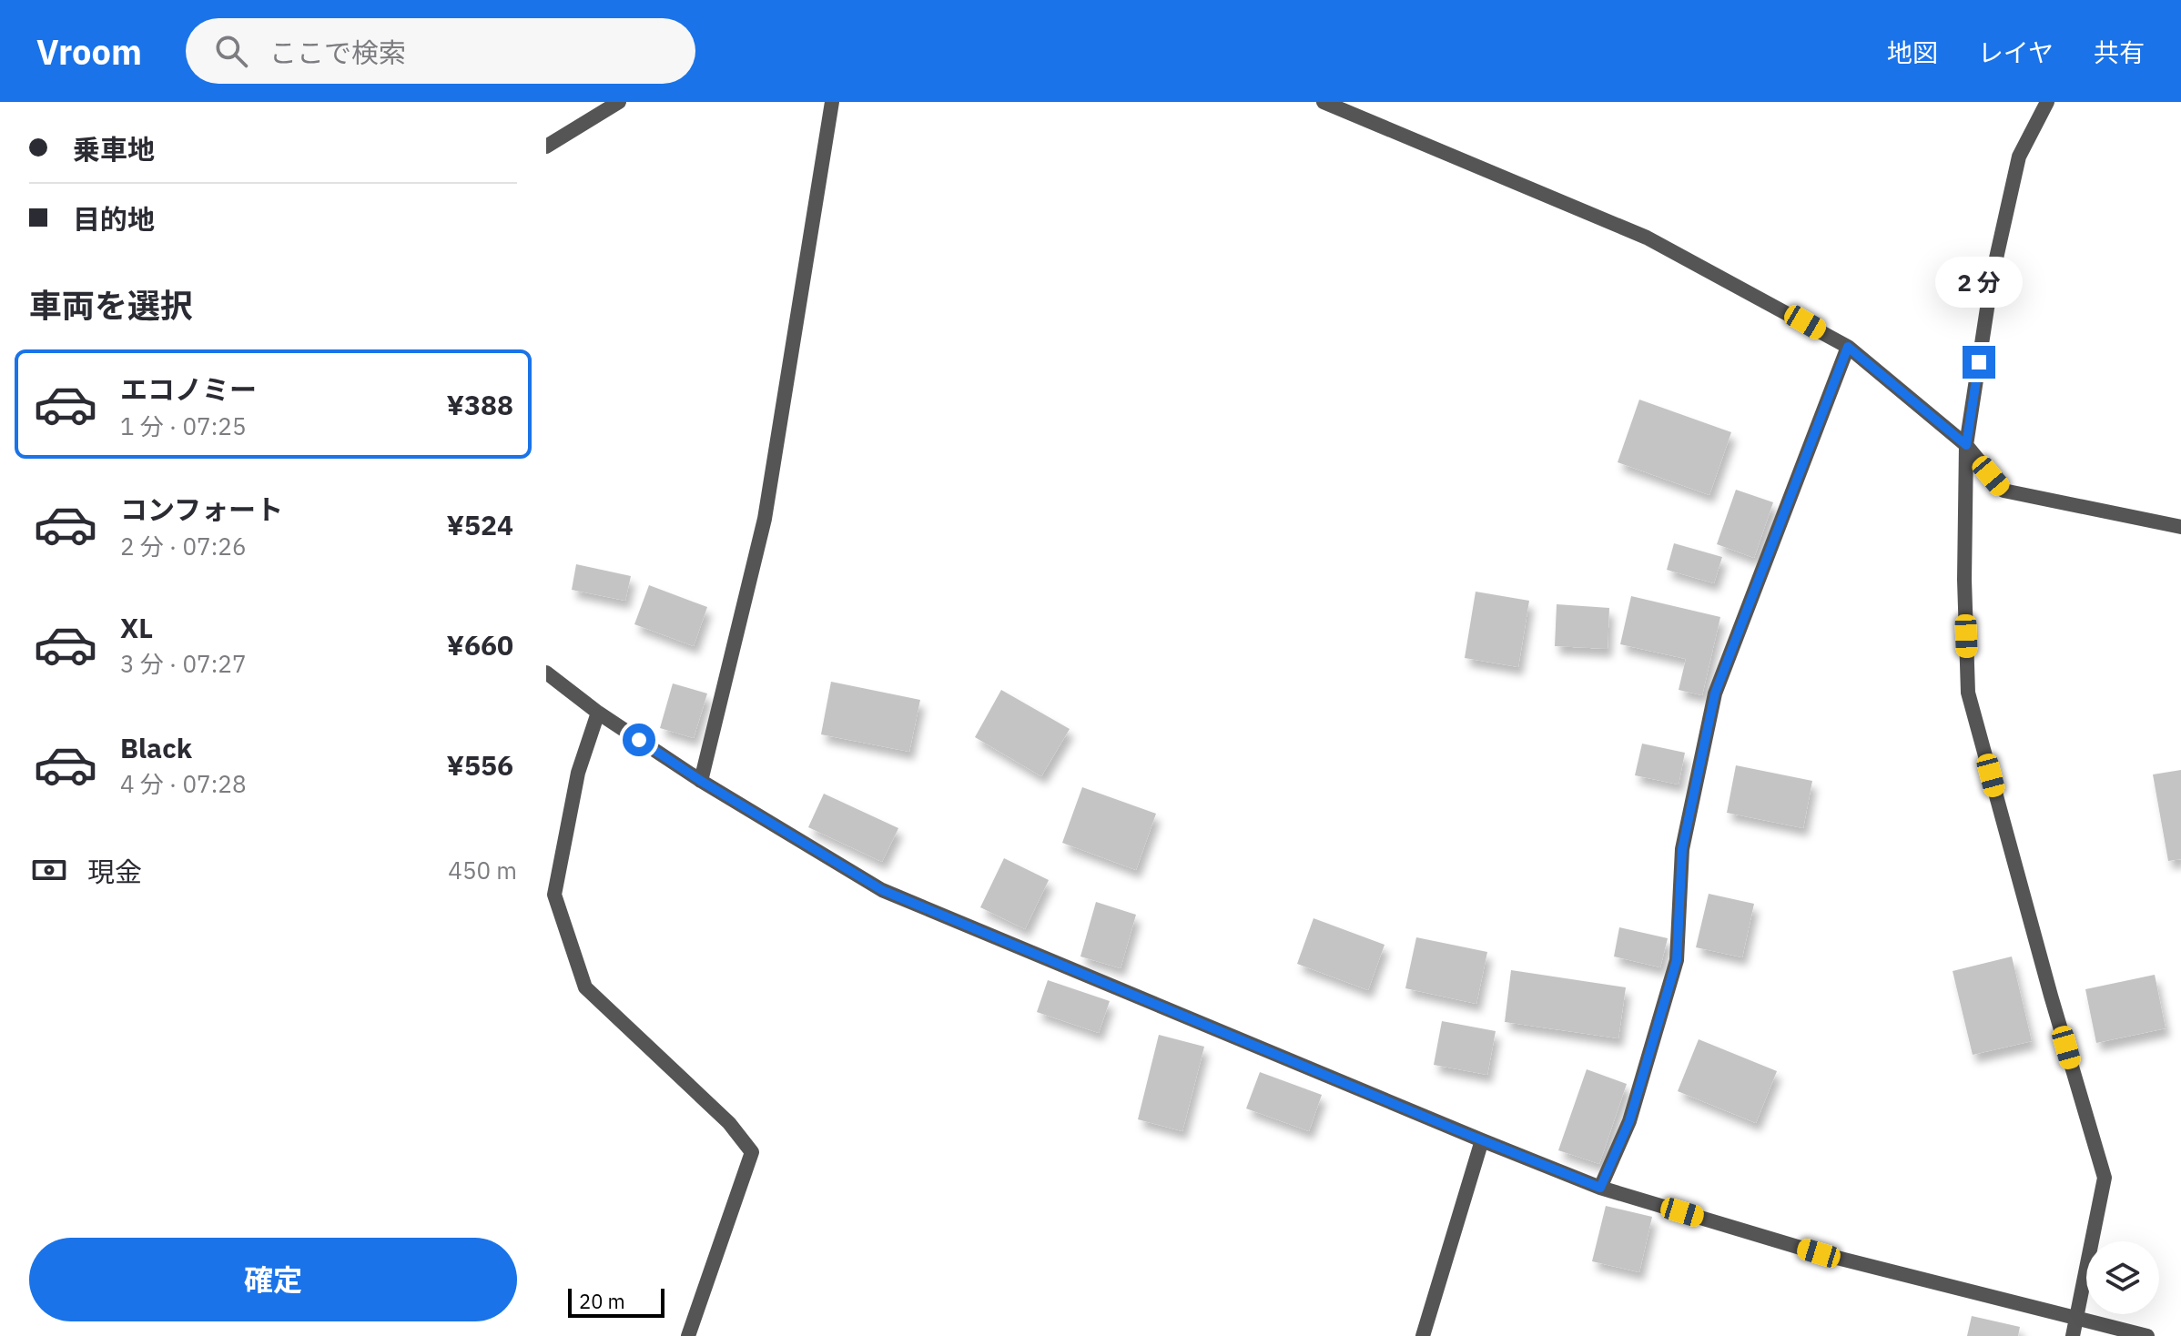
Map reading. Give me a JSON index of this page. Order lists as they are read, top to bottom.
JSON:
{
  "scale_bar": "20 m",
  "page": {
    "header": "Vroom",
    "search": "ここで検索",
    "nav": ["地図", "レイヤ", "共有"],
    "banner": ["乗車地", "目的地"],
    "bubble": "2 分",
    "heading": "車両を選択",
    "list": [
      {
        "name": "エコノミー",
        "note": "1 分 · 07:25",
        "value": "¥388"
      },
      {
        "name": "コンフォート",
        "note": "2 分 · 07:26",
        "value": "¥524"
      },
      {
        "name": "XL",
        "note": "3 分 · 07:27",
        "value": "¥660"
      },
      {
        "name": "Black",
        "note": "4 分 · 07:28",
        "value": "¥556"
      }
    ],
    "pay": ["現金", "450 m"],
    "buttons": "確定",
    "scale": "20 m"
  }
}
